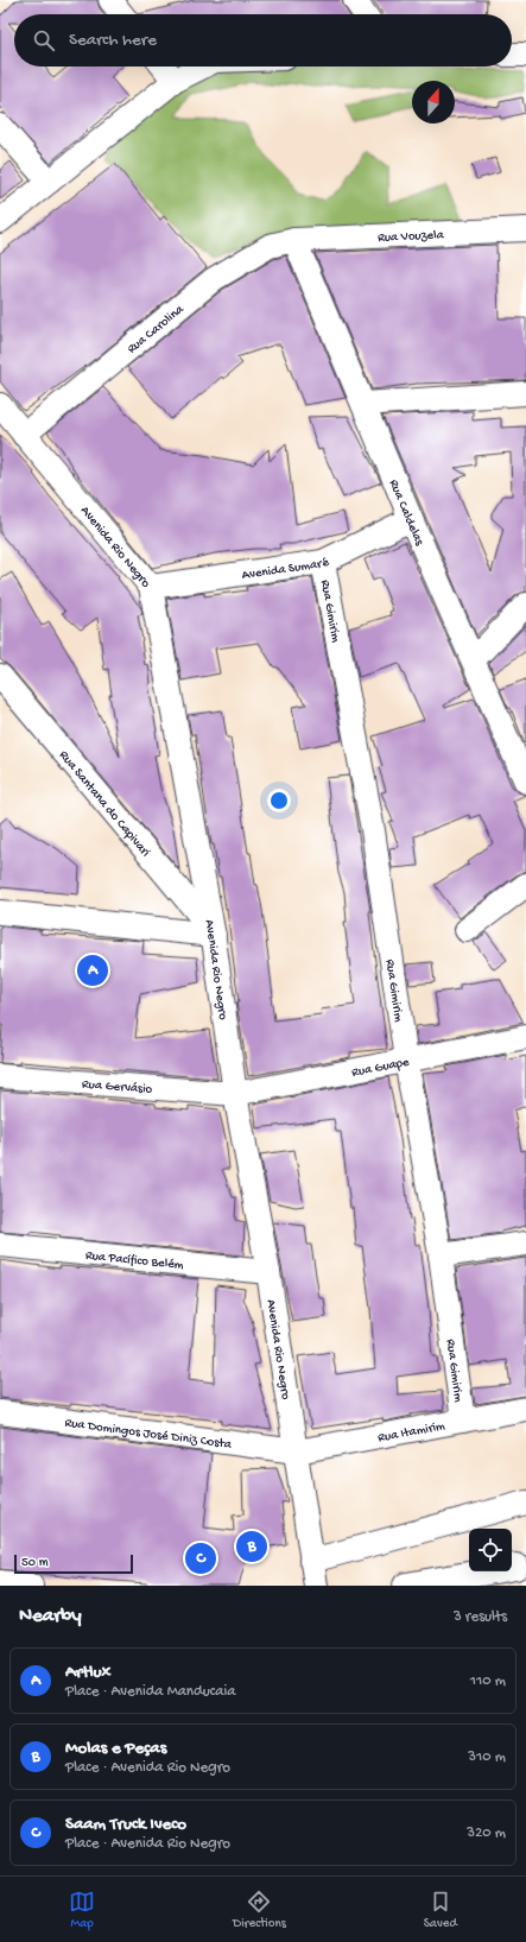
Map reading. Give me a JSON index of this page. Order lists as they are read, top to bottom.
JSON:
{
  "streets": {
    "street": [
      "Rua Vouzela",
      "Rua Carolina",
      "Rua Caldelas",
      "Avenida Rio Negro",
      "Avenida Sumaré",
      "Rua Gimirim",
      "Rua Santana do Capivari",
      "Rua Guape",
      "Rua Gervásio",
      "Rua Pacífico Belém",
      "Rua Itamirim",
      "Rua Domingos José Diniz Costa"
    ]
  },
  "crossings": [
    ["Rua Vouzela", "Rua Carolina"],
    ["Rua Vouzela", "Rua Caldelas"],
    ["Rua Carolina", "Rua Caldelas"],
    ["Rua Carolina", "Avenida Rio Negro"],
    ["Rua Caldelas", "Avenida Sumaré"],
    ["Avenida Rio Negro", "Avenida Sumaré"],
    ["Avenida Rio Negro", "Rua Santana do Capivari"],
    ["Avenida Rio Negro", "Rua Guape"],
    ["Avenida Rio Negro", "Rua Gervásio"],
    ["Avenida Rio Negro", "Rua Pacífico Belém"],
    ["Avenida Rio Negro", "Rua Itamirim"],
    ["Avenida Rio Negro", "Rua Domingos José Diniz Costa"],
    ["Avenida Sumaré", "Rua Gimirim"],
    ["Rua Gimirim", "Rua Guape"],
    ["Rua Gimirim", "Rua Itamirim"],
    ["Rua Guape", "Rua Gervásio"],
    ["Rua Itamirim", "Rua Domingos José Diniz Costa"]
  ],
  "scale_bar": "50 m",
  "north": "top",
  "page": {
    "search": "Search here",
    "pins": ["A", "B", "C"],
    "scale": "50 m",
    "heading": ["Nearby", "3 results"],
    "list": [
      {
        "mark": "A",
        "name": "Artlux",
        "note": "Place · Avenida Manducaia",
        "value": "110 m"
      },
      {
        "mark": "B",
        "name": "Molas e Peças",
        "note": "Place · Avenida Rio Negro",
        "value": "310 m"
      },
      {
        "mark": "C",
        "name": "Saam Truck Iveco",
        "note": "Place · Avenida Rio Negro",
        "value": "320 m"
      }
    ],
    "nav": ["Map", "Directions", "Saved"]
  }
}
